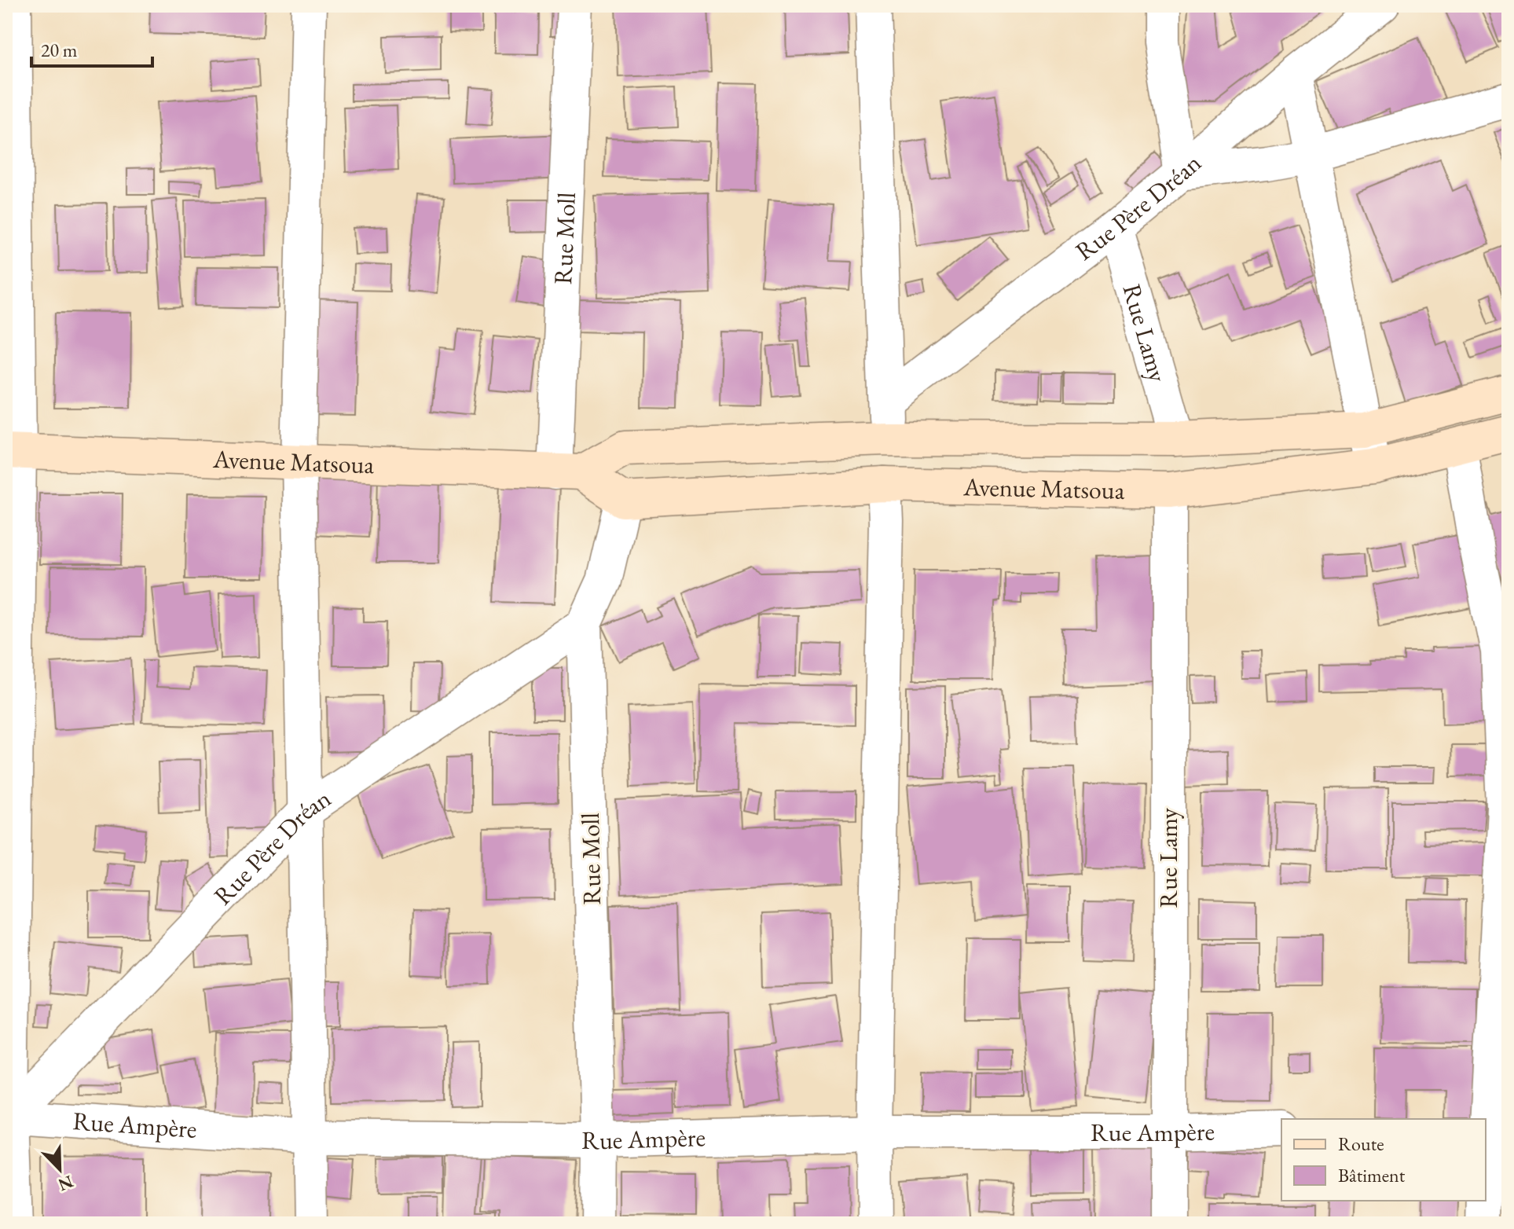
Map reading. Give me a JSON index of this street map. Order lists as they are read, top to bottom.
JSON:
{
  "streets": {
    "street": [
      "Rue Père Dréan",
      "Rue Moll",
      "Rue Lamy",
      "Avenue Matsoua",
      "Rue Ampère"
    ]
  },
  "crossings": [
    ["Rue Père Dréan", "Rue Moll"],
    ["Rue Père Dréan", "Rue Lamy"],
    ["Rue Père Dréan", "Rue Ampère"],
    ["Rue Moll", "Avenue Matsoua"],
    ["Rue Moll", "Rue Ampère"],
    ["Rue Lamy", "Avenue Matsoua"],
    ["Rue Lamy", "Rue Ampère"]
  ],
  "legend": ["Route", "Bâtiment"],
  "scale_bar": "20 m",
  "north": "bottom right"
}
